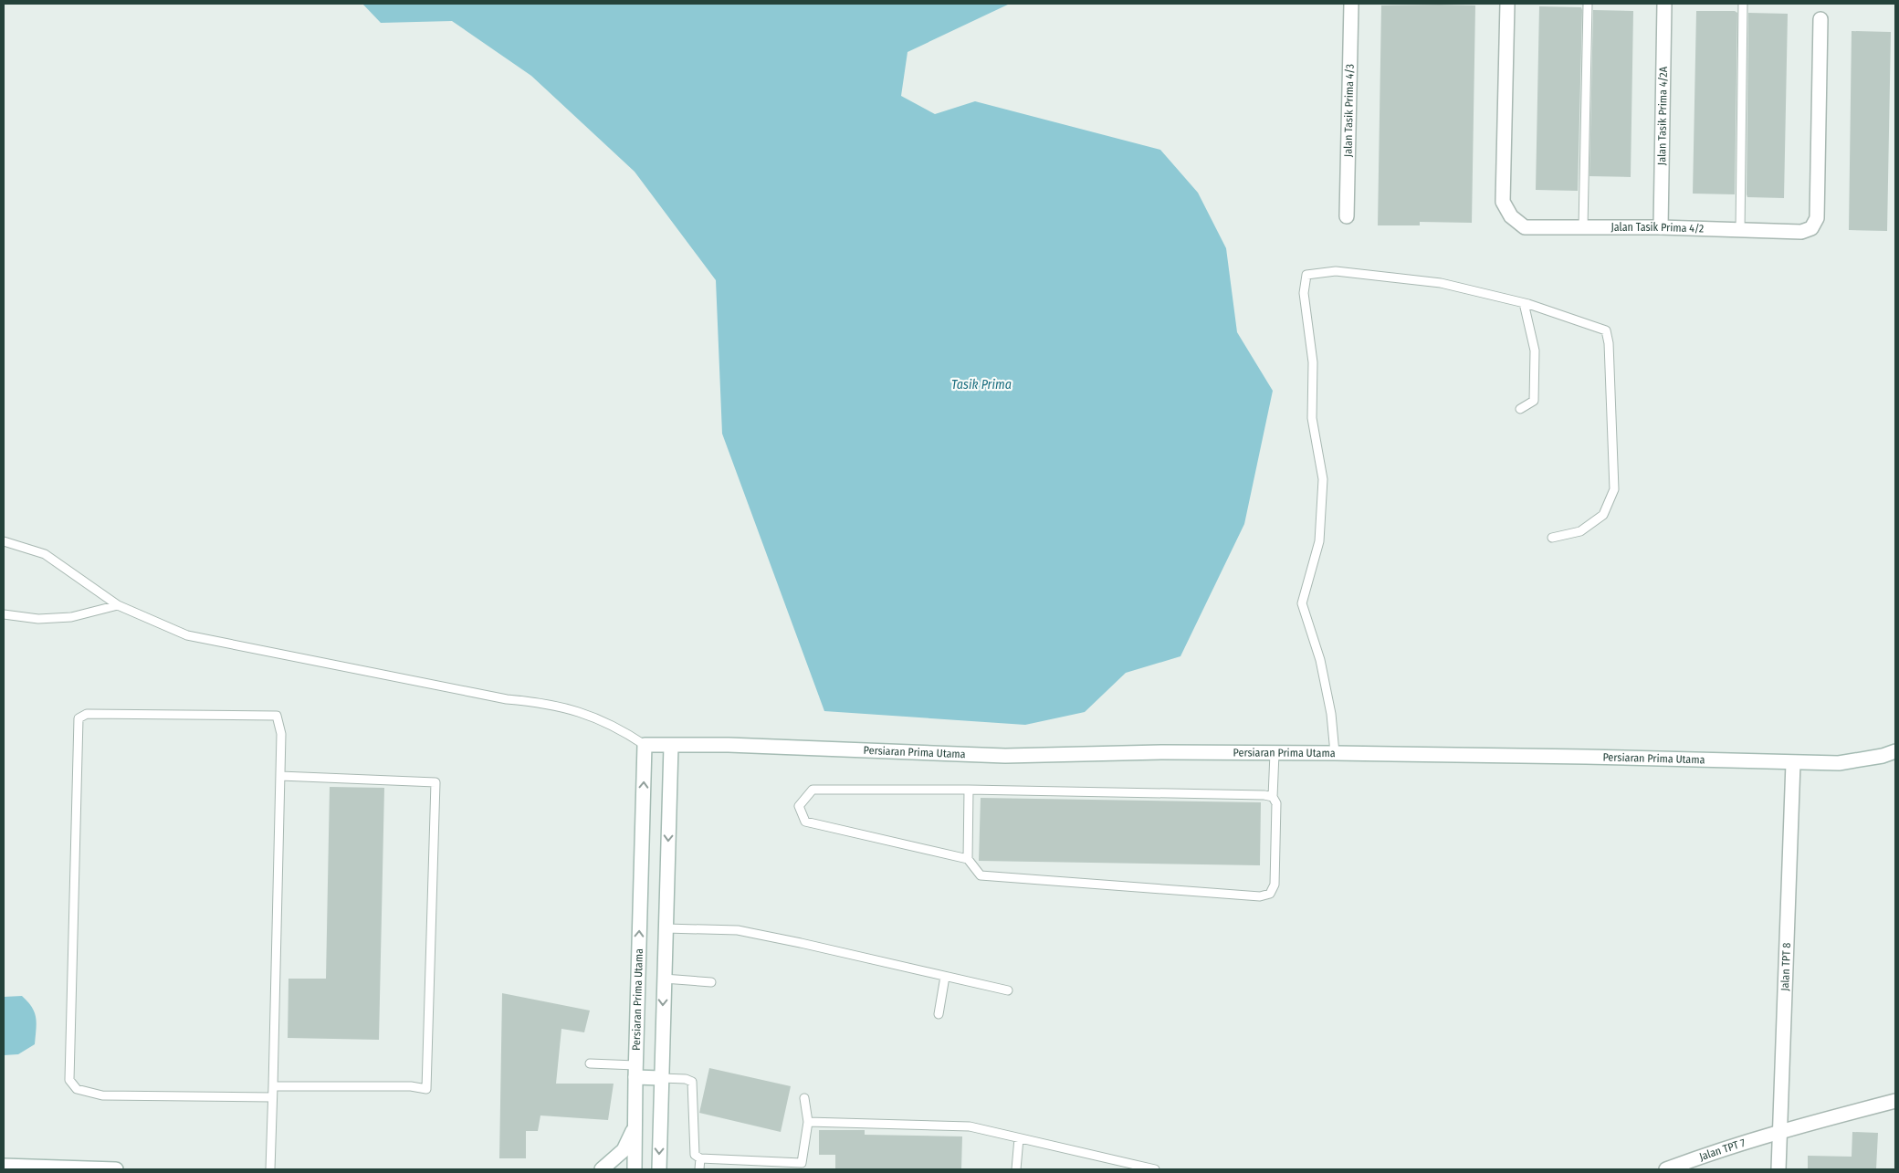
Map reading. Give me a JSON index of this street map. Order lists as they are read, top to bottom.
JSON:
{
  "streets": {
    "main road": [
      "Jalan Tasik Prima 4/3",
      "Jalan Tasik Prima 4/2A",
      "Jalan Tasik Prima 4/2",
      "Persiaran Prima Utama",
      "Jalan TPT 8",
      "Jalan TPT 7"
    ]
  },
  "crossings": [
    ["Jalan Tasik Prima 4/2A", "Jalan Tasik Prima 4/2"],
    ["Persiaran Prima Utama", "Jalan TPT 8"],
    ["Jalan TPT 8", "Jalan TPT 7"]
  ],
  "water": ["Tasik Prima"]
}
